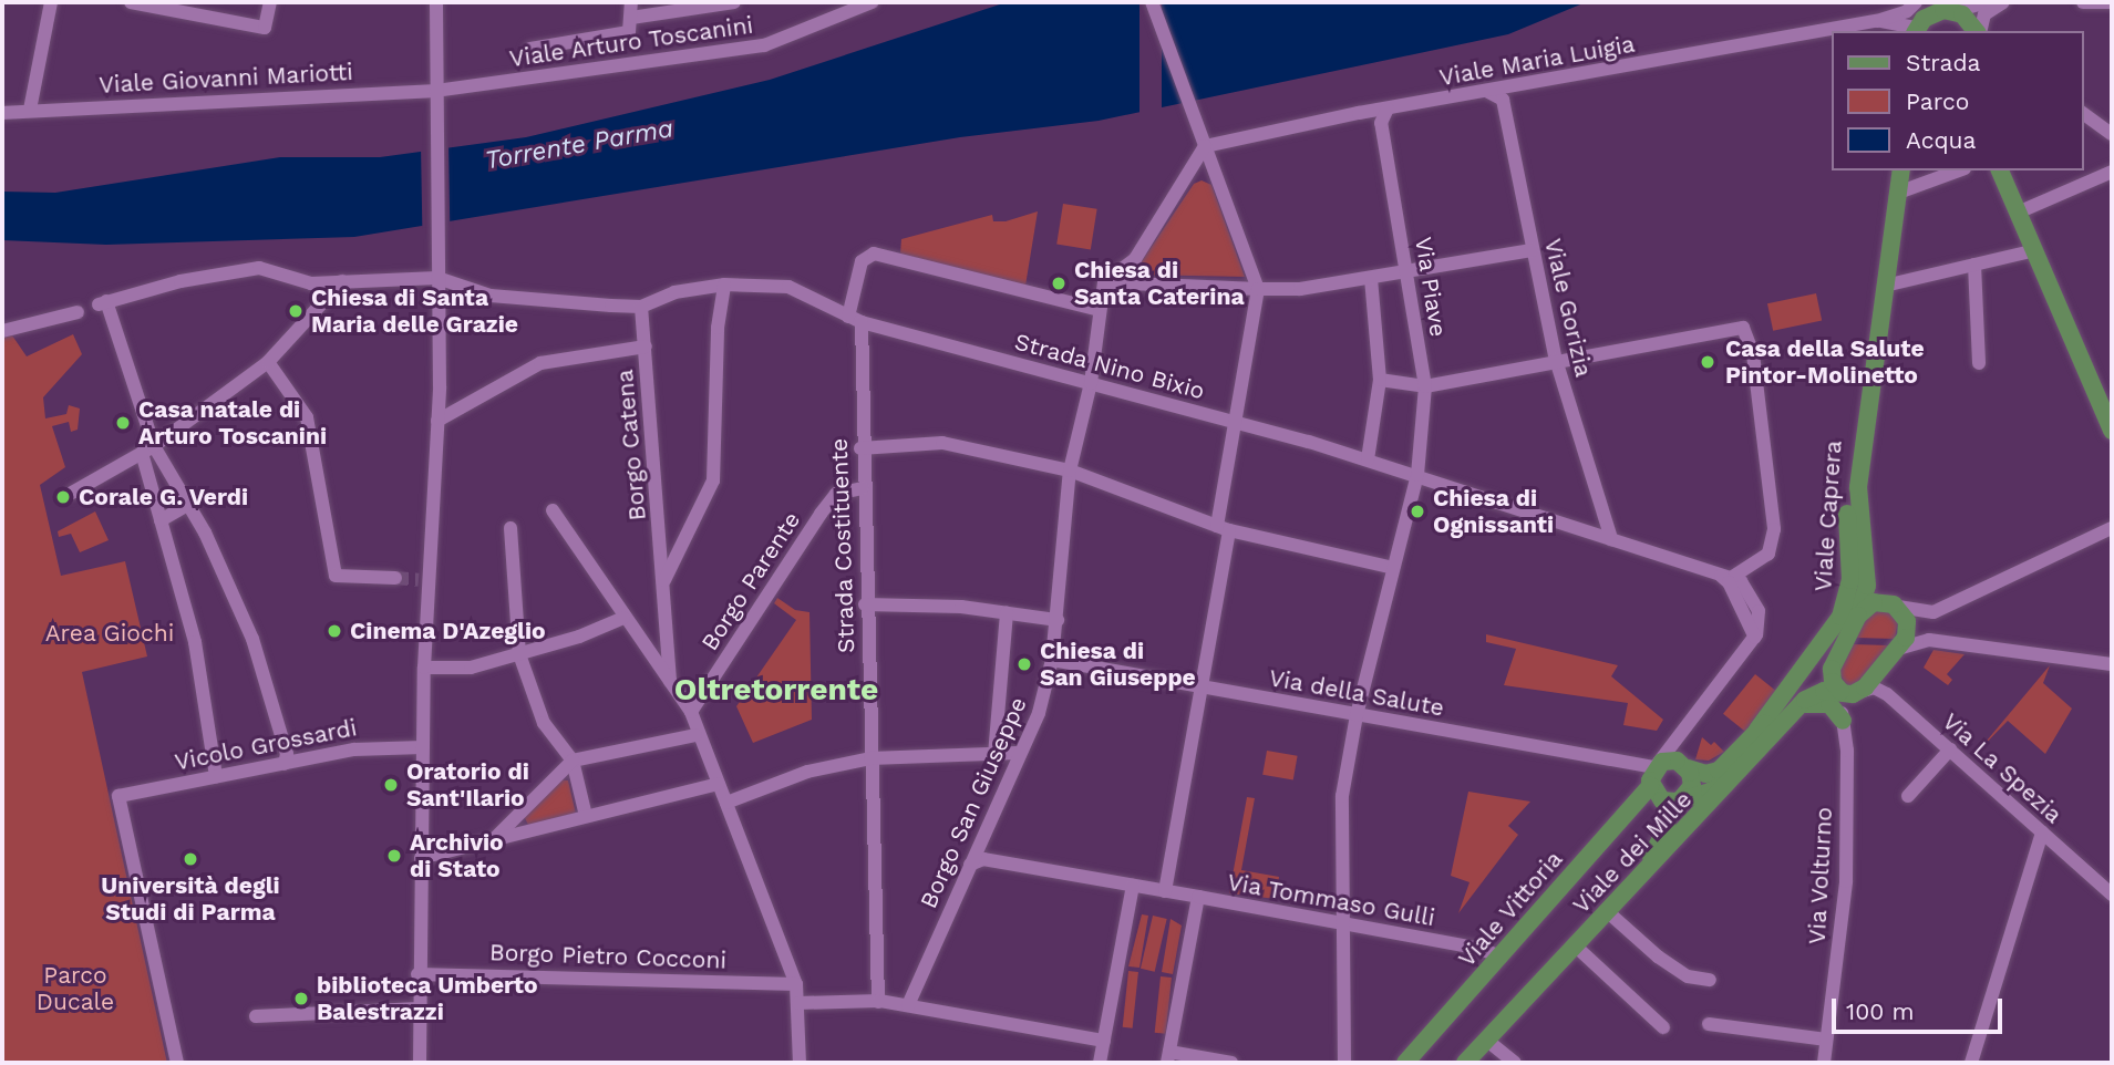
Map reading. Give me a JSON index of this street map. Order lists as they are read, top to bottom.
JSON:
{
  "streets": {
    "main road": ["Viale Caprera", "Viale dei Mille", "Viale Vittoria"],
    "street": [
      "Viale Arturo Toscanini",
      "Viale Maria Luigia",
      "Viale Giovanni Mariotti",
      "Via Piave",
      "Viale Gorizia",
      "Strada Nino Bixio",
      "Borgo Catena",
      "Strada Costituente",
      "Borgo Parente",
      "Via della Salute",
      "Vicolo Grossardi",
      "Via La Spezia",
      "Borgo San Giuseppe",
      "Via Volturno",
      "Via Tommaso Gulli",
      "Borgo Pietro Cocconi"
    ]
  },
  "crossings": [
    ["Viale Arturo Toscanini", "Viale Giovanni Mariotti"],
    ["Viale Maria Luigia", "Via Piave"],
    ["Viale Maria Luigia", "Viale Gorizia"],
    ["Via Piave", "Strada Nino Bixio"],
    ["Via Piave", "Via della Salute"],
    ["Via Piave", "Via Tommaso Gulli"],
    ["Viale Gorizia", "Strada Nino Bixio"],
    ["Strada Nino Bixio", "Borgo Catena"],
    ["Strada Nino Bixio", "Strada Costituente"],
    ["Strada Nino Bixio", "Borgo San Giuseppe"],
    ["Strada Costituente", "Borgo Parente"],
    ["Strada Costituente", "Borgo San Giuseppe"],
    ["Via della Salute", "Borgo San Giuseppe"],
    ["Via della Salute", "Viale Vittoria"],
    ["Viale dei Mille", "Via Volturno"],
    ["Via Tommaso Gulli", "Viale Vittoria"]
  ],
  "districts": ["Oltretorrente"],
  "water": ["Torrente Parma"],
  "parks": ["Area Giochi", "Parco Ducale"],
  "places": [
    "Chiesa di Santa Caterina",
    "Chiesa di Santa Maria delle Grazie",
    "Casa della Salute Pintor-Molinetto",
    "Casa natale di Arturo Toscanini",
    "Corale G. Verdi",
    "Chiesa di Ognissanti",
    "Cinema D'Azeglio",
    "Chiesa di San Giuseppe",
    "Oratorio di Sant'Ilario",
    "Archivio di Stato",
    "Università degli Studi di Parma",
    "biblioteca Umberto Balestrazzi"
  ],
  "legend": ["Strada", "Parco", "Acqua"],
  "scale_bar": "100 m"
}
